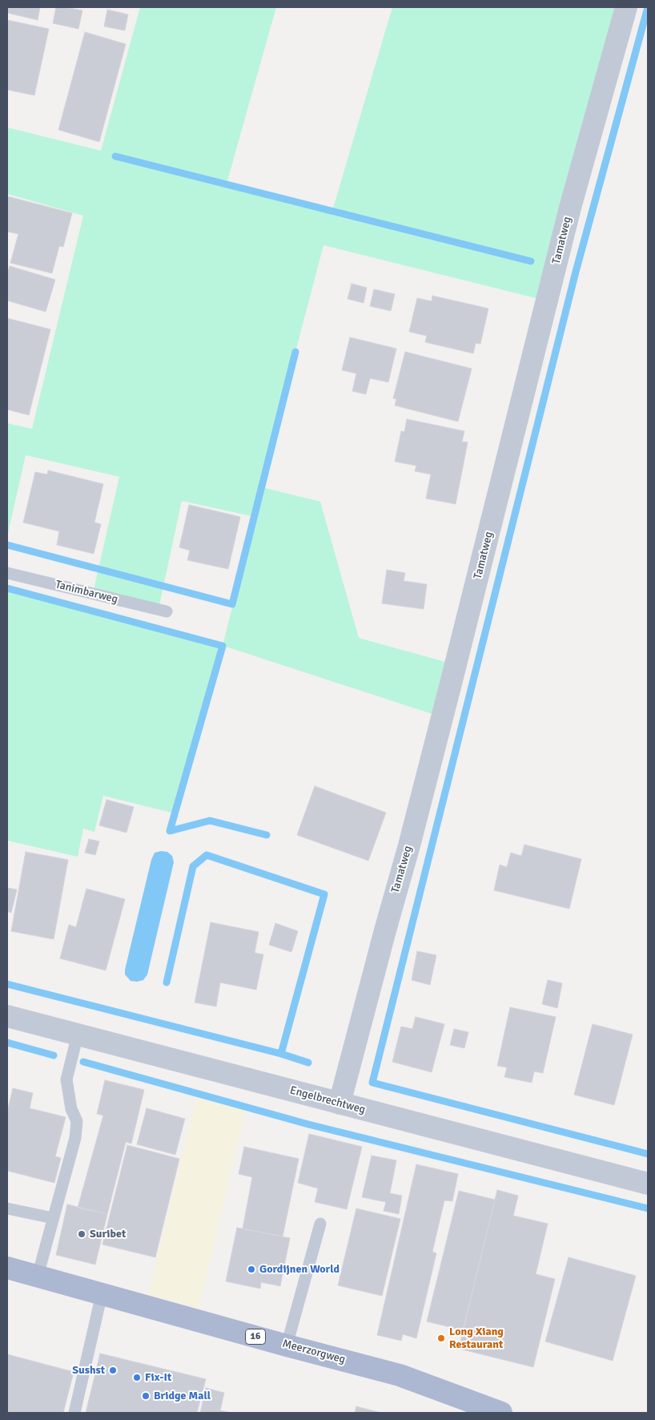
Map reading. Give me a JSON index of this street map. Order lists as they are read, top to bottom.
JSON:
{
  "streets": {
    "main road": ["16", "Meerzorgweg"],
    "street": ["Tamatweg", "Engelbrechtweg"],
    "lane": ["Tanimbarweg"]
  },
  "crossings": [
    ["Tamatweg", "Engelbrechtweg"]
  ],
  "places": [
    "Suribet",
    "Gordijnen World",
    "Long Xiang Restaurant",
    "Sushst",
    "Fix-It",
    "Bridge Mall"
  ]
}
